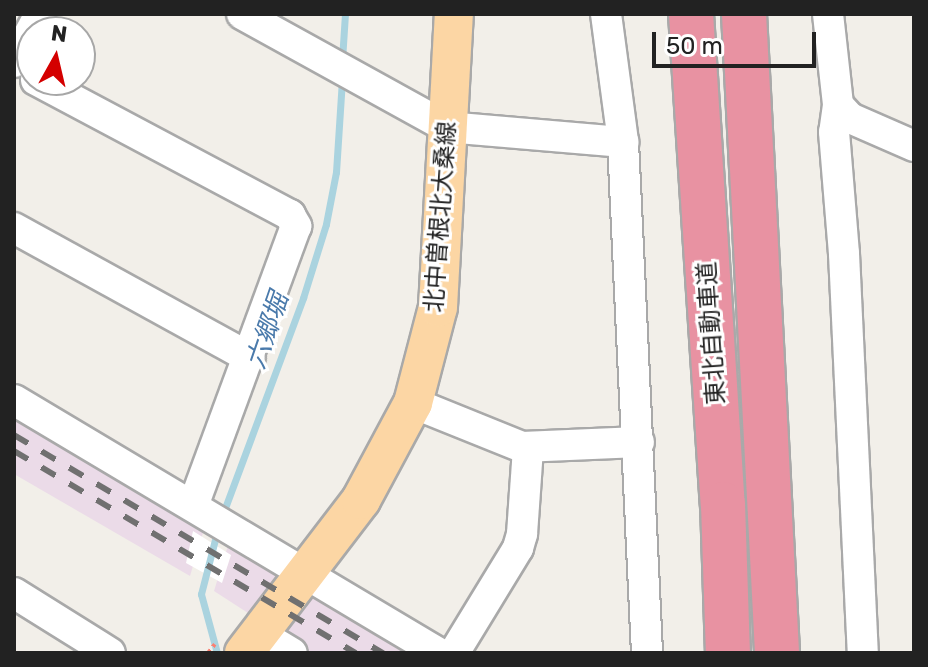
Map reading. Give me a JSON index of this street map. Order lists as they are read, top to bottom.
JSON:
{
  "streets": {
    "highway": ["東北自動車道"],
    "main road": ["北中曽根北大桑線"]
  },
  "water": ["六郷堀"],
  "scale_bar": "50 m",
  "north": "top"
}
